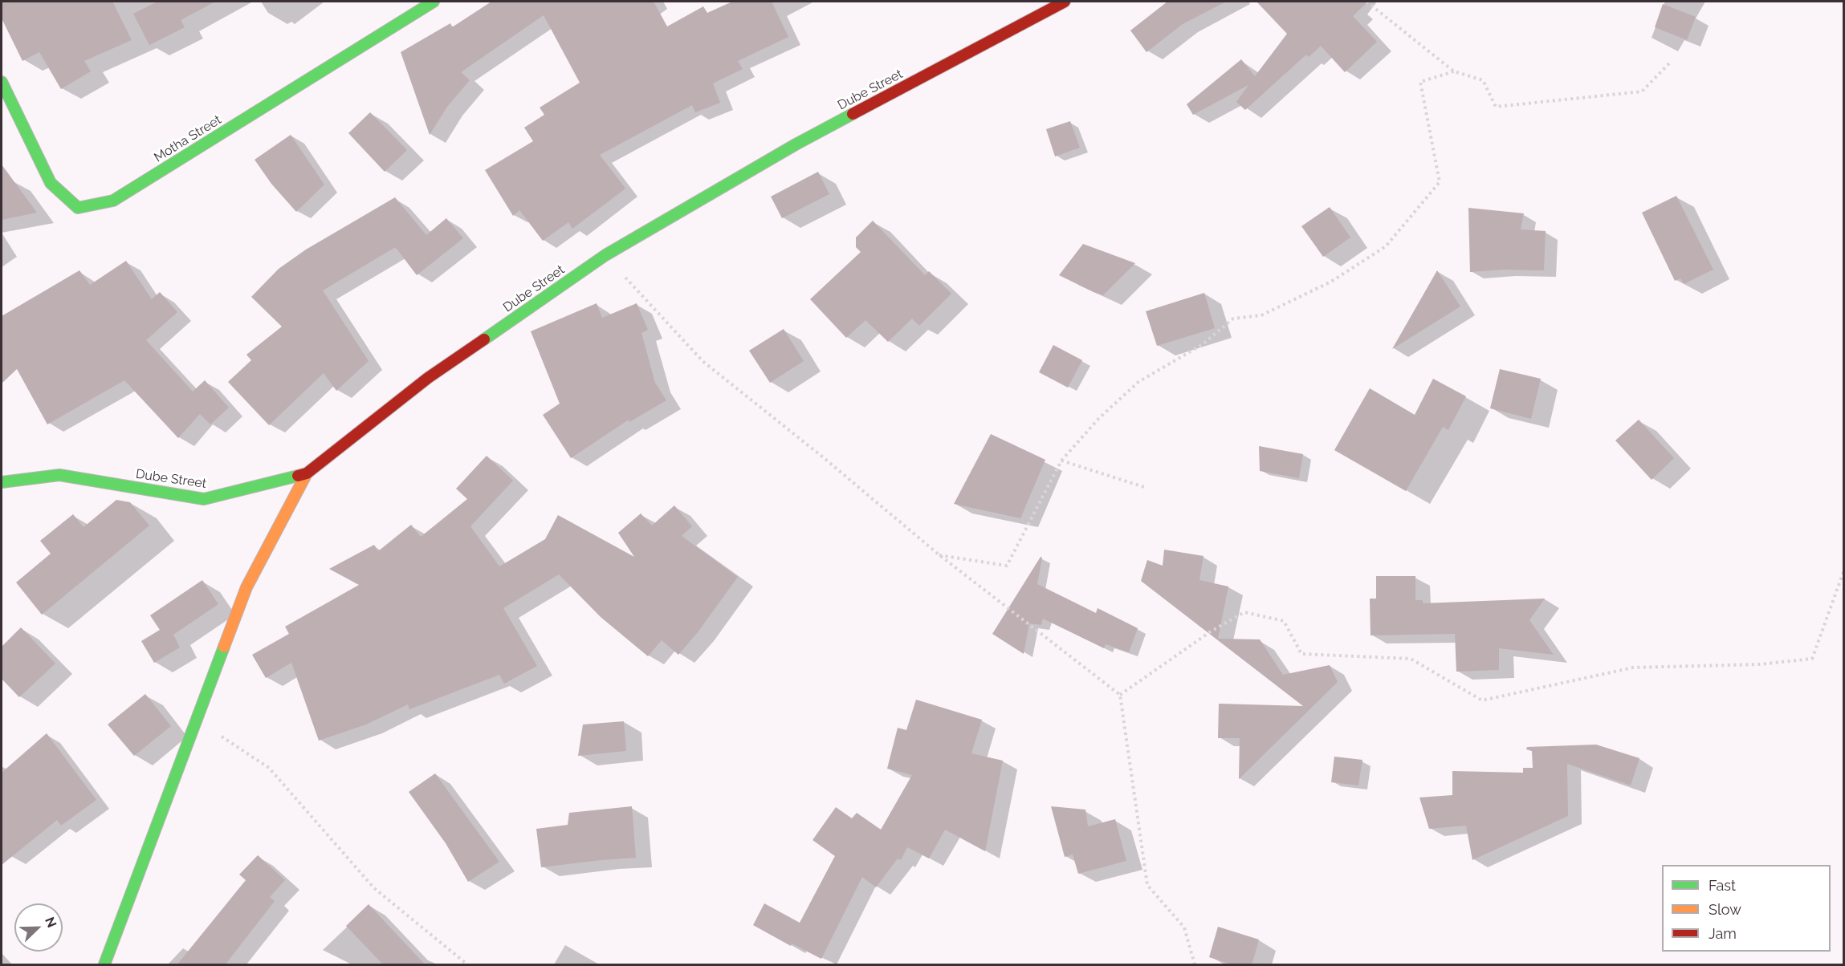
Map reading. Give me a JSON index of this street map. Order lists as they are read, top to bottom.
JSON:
{
  "streets": {
    "street": ["Dube Street", "Motha Street"]
  },
  "legend": ["Fast", "Slow", "Jam"],
  "north": "top right"
}
